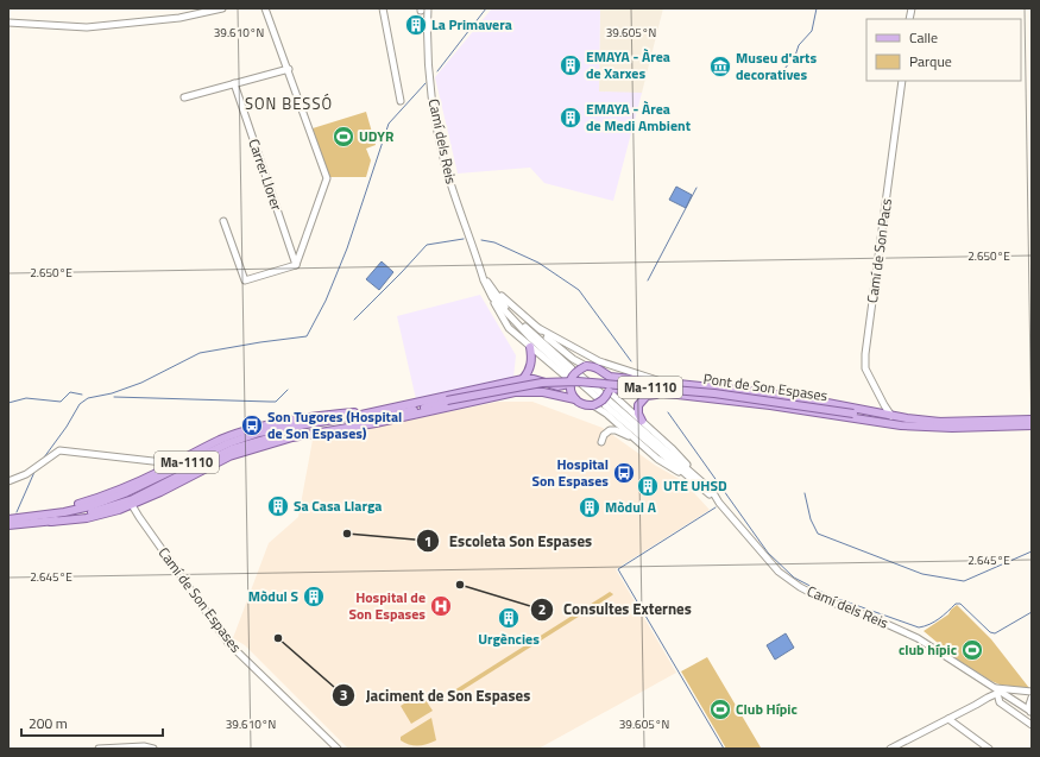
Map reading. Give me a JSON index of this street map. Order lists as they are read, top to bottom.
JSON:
{
  "streets": {
    "main road": ["Ma-1110", "Pont de Son Espases"],
    "street": [
      "Camí dels Reis",
      "Carrer Llorer",
      "Camí de Son Pacs",
      "Camí de Son Espases"
    ]
  },
  "crossings": [
    ["Camí de Son Pacs", "Ma-1110"],
    ["Ma-1110", "Pont de Son Espases"]
  ],
  "districts": ["SON BESSÓ"],
  "places": {
    "building": [
      "La Primavera",
      "EMAYA - Àrea de Xarxes",
      "EMAYA - Àrea de Medi Ambient",
      "UTE UHSD",
      "Sa Casa Llarga",
      "Mòdul A",
      "Mòdul S",
      "Urgències"
    ],
    "museum": ["Museu d'arts decoratives"],
    "sports": ["UDYR", "club hípic", "Club Hípic"],
    "bus stop": ["Son Tugores (Hospital de Son Espases)", "Hospital Son Espases"],
    "other": ["Escoleta Son Espases", "Consultes Externes", "Jaciment de Son Espases"],
    "hospital": ["Hospital de Son Espases"]
  },
  "legend": ["Calle", "Parque"],
  "scale_bar": "200 m",
  "coordinates": [
    "39.610°N",
    "39.605°N",
    "2.650°E",
    "2.645°E"
  ]
}
